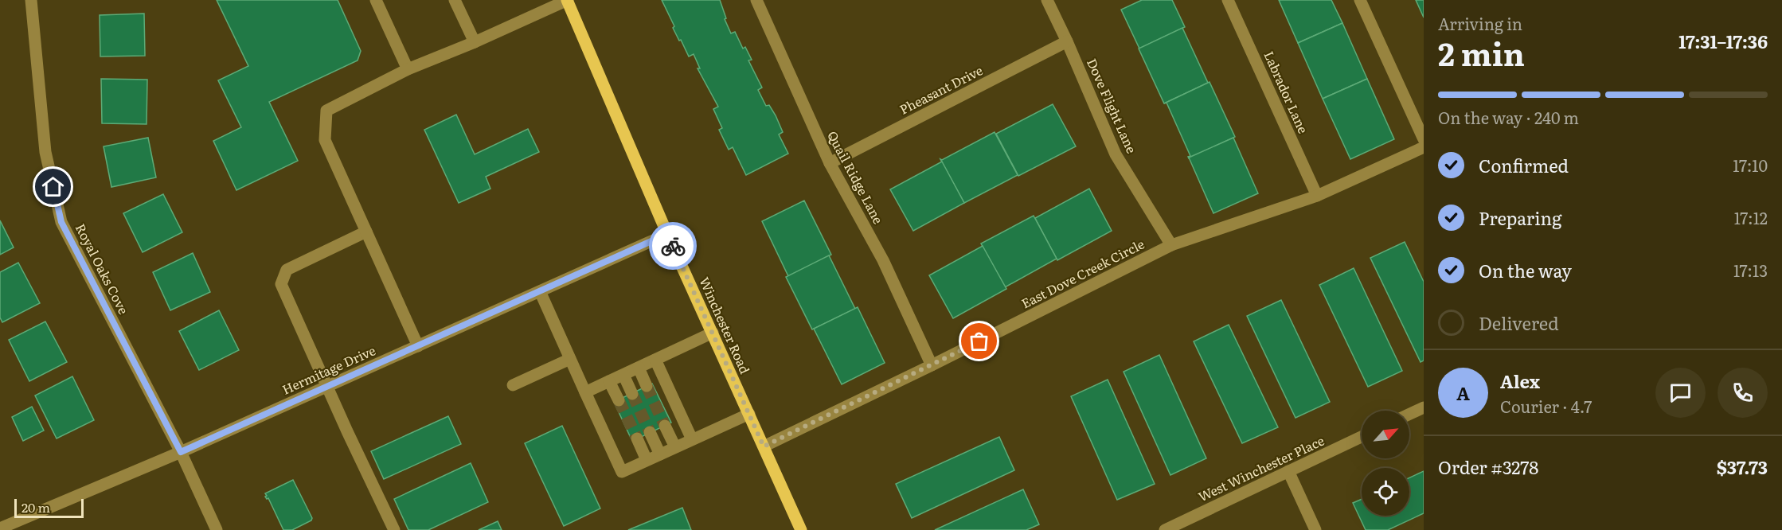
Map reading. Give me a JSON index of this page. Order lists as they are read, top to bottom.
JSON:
{
  "streets": {
    "main road": ["Winchester Road"],
    "street": [
      "Pheasant Drive",
      "Labrador Lane",
      "Dove Flight Lane",
      "Quail Ridge Lane",
      "Royal Oaks Cove",
      "East Dove Creek Circle",
      "Hermitage Drive",
      "West Winchester Place"
    ]
  },
  "crossings": [
    ["Pheasant Drive", "Dove Flight Lane"],
    ["Pheasant Drive", "Quail Ridge Lane"],
    ["Labrador Lane", "East Dove Creek Circle"],
    ["Dove Flight Lane", "East Dove Creek Circle"],
    ["Quail Ridge Lane", "East Dove Creek Circle"],
    ["Royal Oaks Cove", "Hermitage Drive"],
    ["East Dove Creek Circle", "Winchester Road"],
    ["Winchester Road", "Hermitage Drive"]
  ],
  "scale_bar": "20 m",
  "north": "top right",
  "page": {
    "heading": ["2 min", "Arriving in", "17:31–17:36"],
    "panel": [
      "Alex",
      "Courier · 4.7",
      "Order #3278",
      "$37.73"
    ],
    "bar": "On the way · 240 m",
    "list": [
      ["Confirmed", "17:10"],
      ["Preparing", "17:12"],
      ["On the way", "17:13"],
      "Delivered"
    ],
    "round": "A",
    "scale": "20 m"
  }
}
